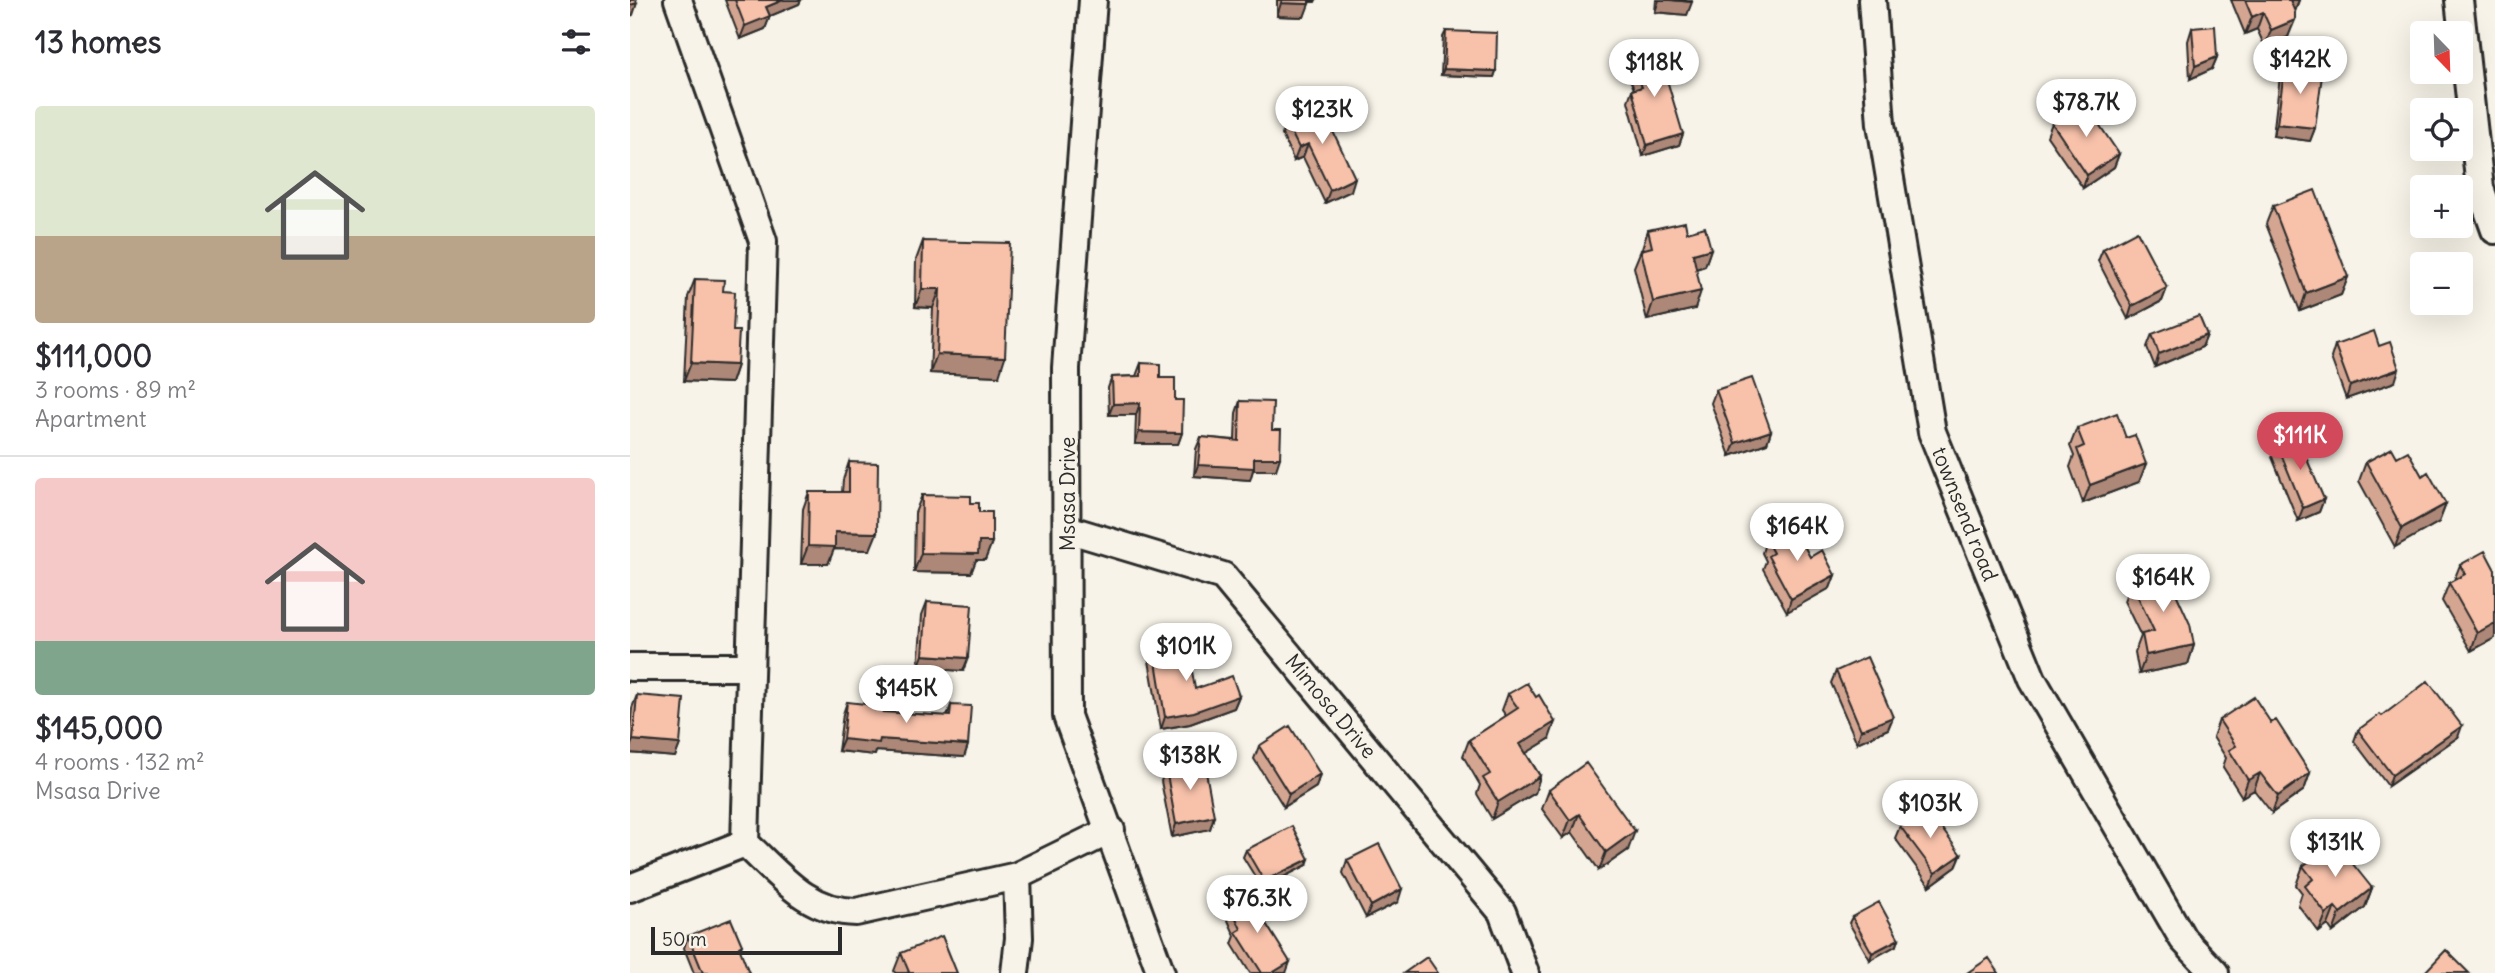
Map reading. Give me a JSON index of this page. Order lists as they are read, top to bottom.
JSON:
{
  "streets": {
    "street": ["Msasa Drive", "townsend road", "Mimosa Drive"]
  },
  "crossings": [
    ["Msasa Drive", "Mimosa Drive"]
  ],
  "scale_bar": "50 m",
  "north": "bottom right",
  "page": {
    "heading": "13 homes",
    "map_buttons": ["+", "−"],
    "price": [
      "$142K",
      "$118K",
      "$78.7K",
      "$123K",
      "$111K",
      "$164K",
      "$164K",
      "$101K",
      "$145K",
      "$138K",
      "$103K",
      "$131K",
      "$76.3K"
    ],
    "list": [
      {
        "name": "$111,000",
        "note": "3 rooms · 89 m² · Apartment"
      },
      {
        "name": "$145,000",
        "note": "4 rooms · 132 m² · Msasa Drive"
      }
    ],
    "scale": "50 m"
  }
}
